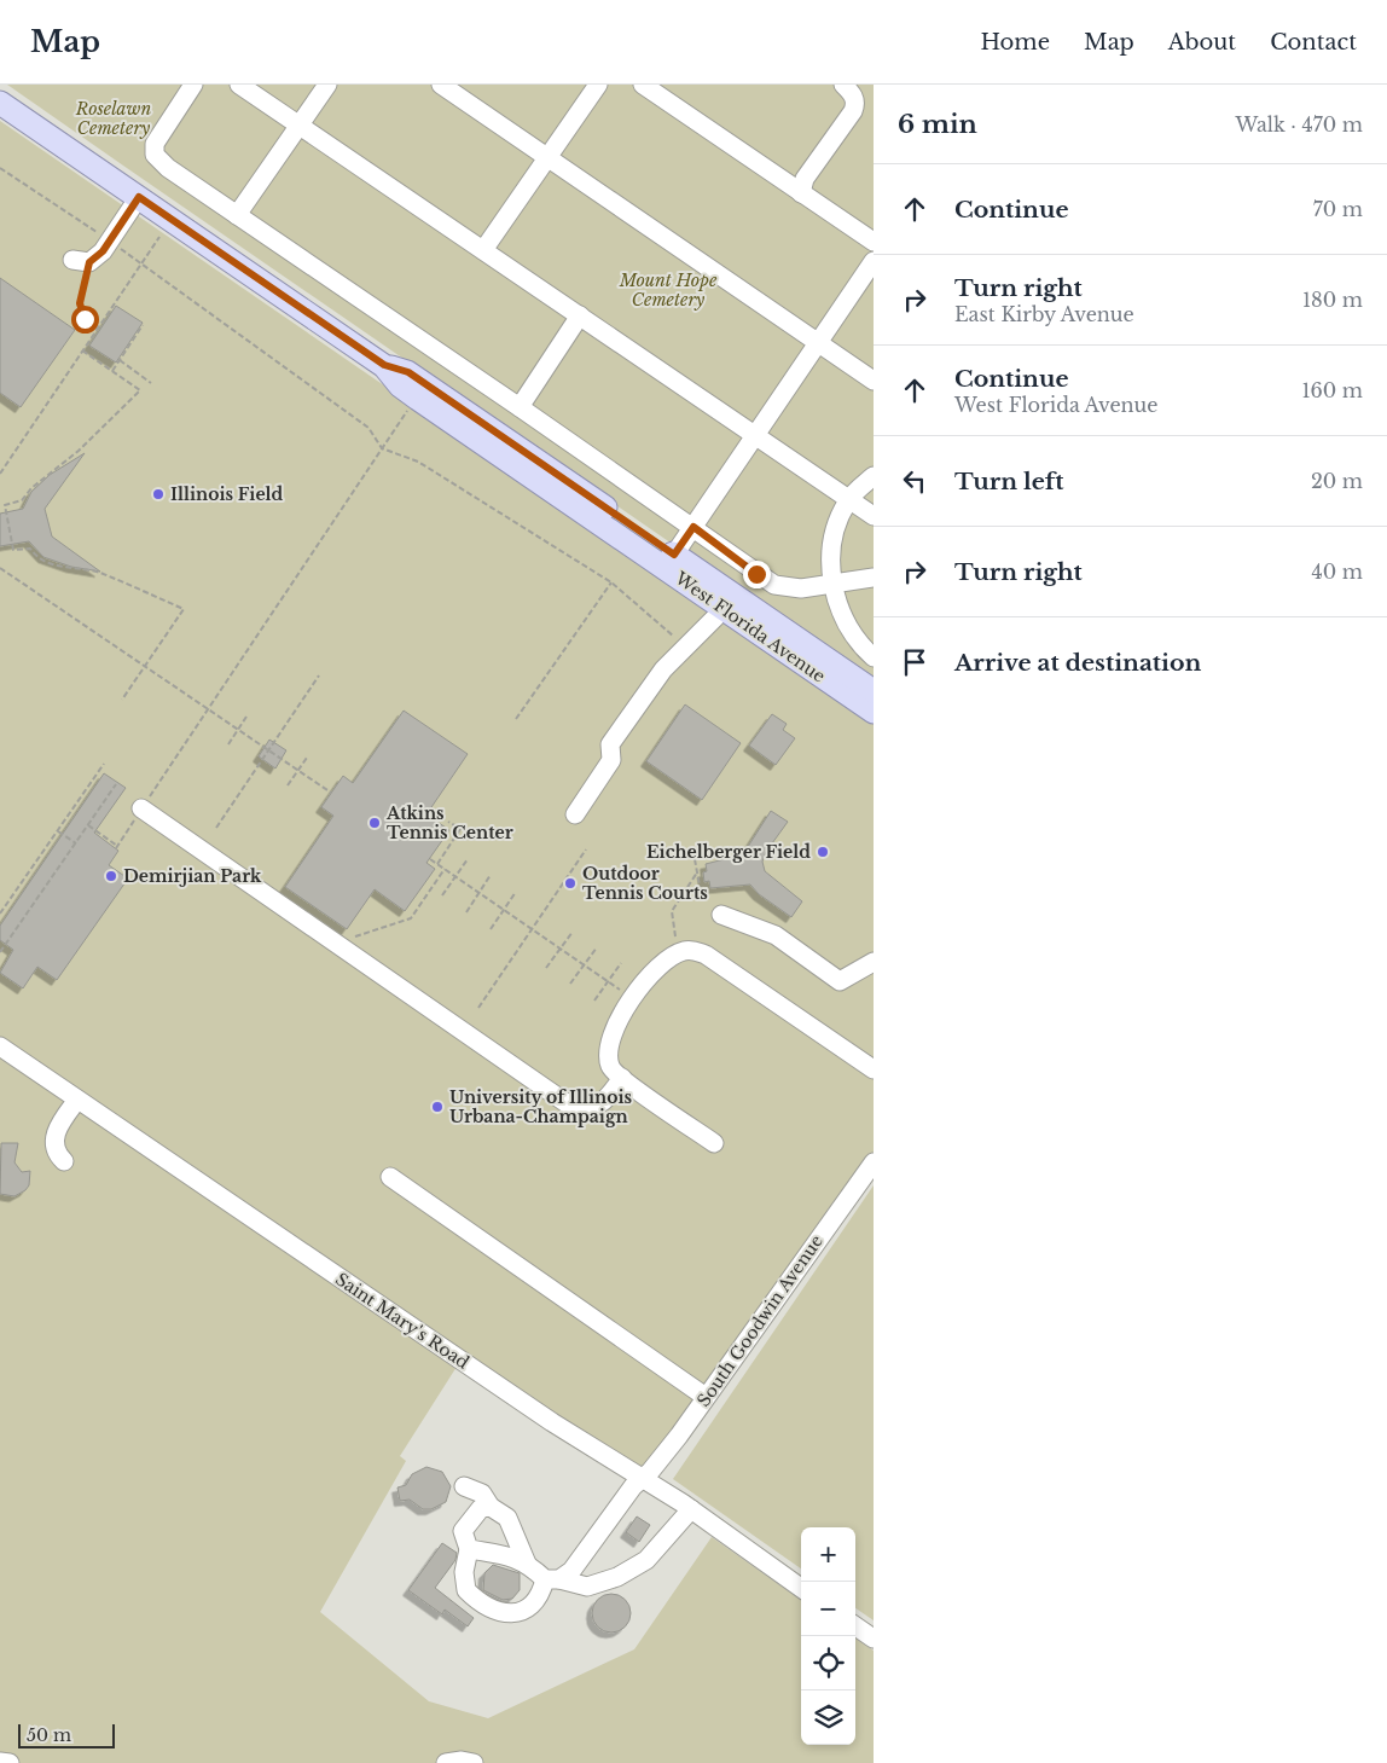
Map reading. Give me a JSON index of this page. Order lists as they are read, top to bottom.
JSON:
{
  "streets": {
    "main road": ["West Florida Avenue"],
    "street": ["Saint Mary's Road", "South Goodwin Avenue"]
  },
  "crossings": [
    ["Saint Mary's Road", "South Goodwin Avenue"]
  ],
  "parks": ["Roselawn Cemetery", "Mount Hope Cemetery"],
  "places": [
    "Illinois Field",
    "Atkins Tennis Center",
    "Eichelberger Field",
    "Demirjian Park",
    "Outdoor Tennis Courts",
    "University of Illinois Urbana-Champaign"
  ],
  "scale_bar": "50 m",
  "page": {
    "header": "Map",
    "nav": [
      "Home",
      "Map",
      "About",
      "Contact"
    ],
    "heading": ["6 min", "Walk · 470 m"],
    "list": [
      ["Continue", "70 m"],
      ["Turn right", "East Kirby Avenue", "180 m"],
      ["Continue", "West Florida Avenue", "160 m"],
      ["Turn left", "20 m"],
      ["Turn right", "40 m"],
      "Arrive at destination"
    ],
    "map_buttons": ["+", "−"],
    "scale": "50 m"
  }
}
